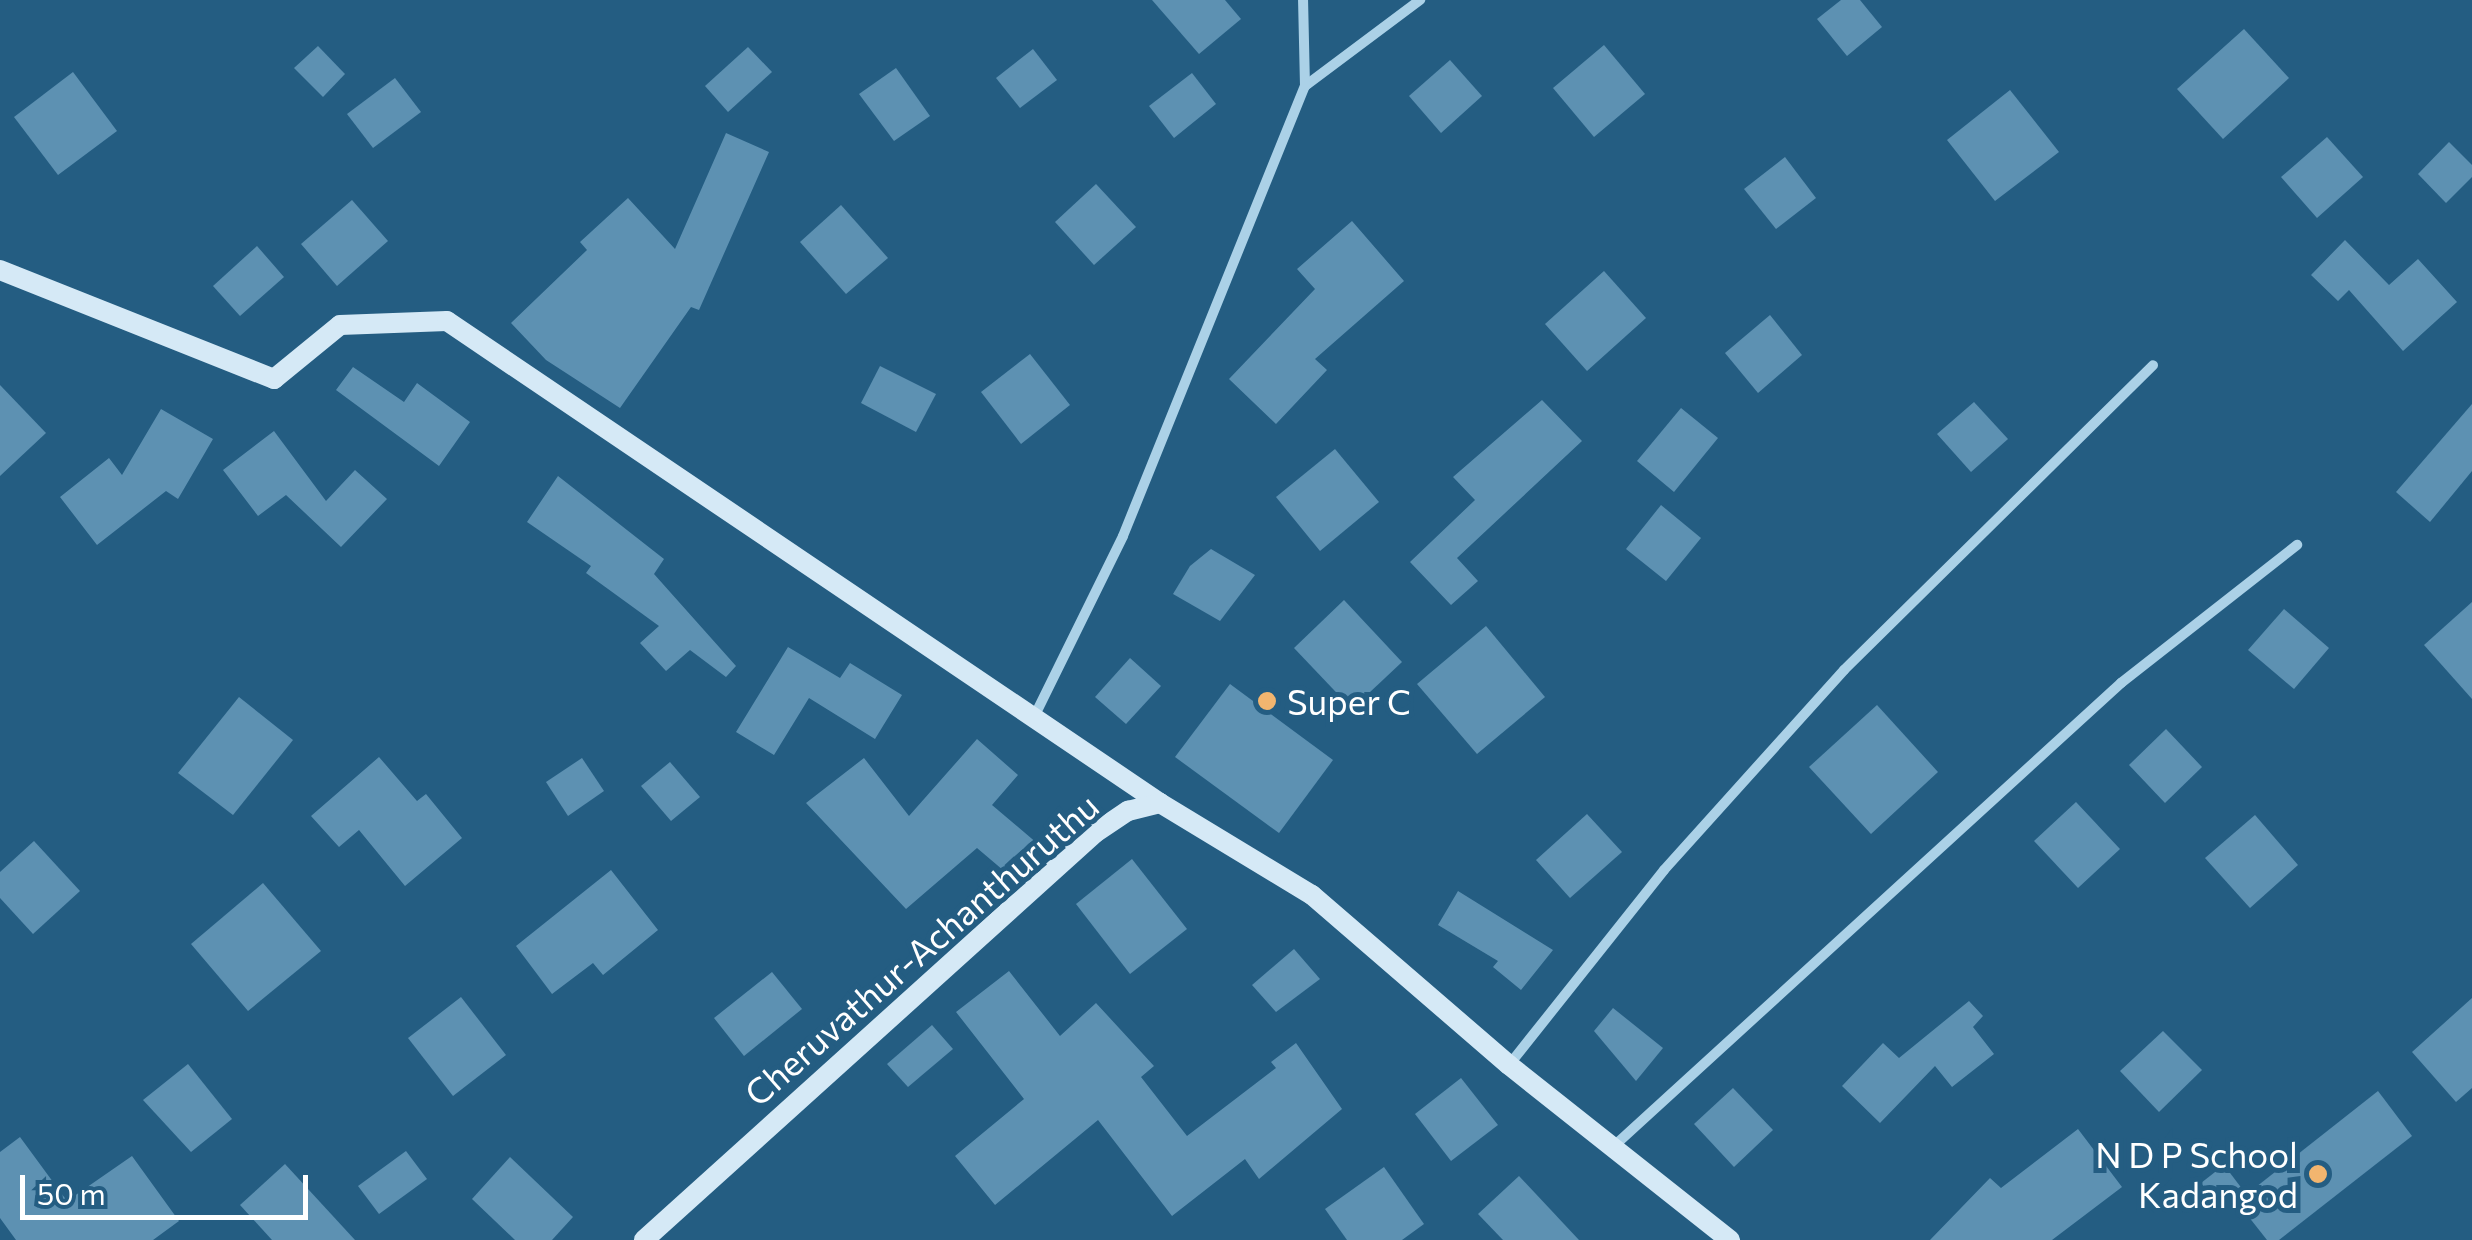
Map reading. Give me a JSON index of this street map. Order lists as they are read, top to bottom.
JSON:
{
  "streets": {
    "main road": ["Cheruvathur-Achanthuruthu"]
  },
  "places": ["Super C", "N D P School Kadangod"],
  "scale_bar": "50 m"
}
